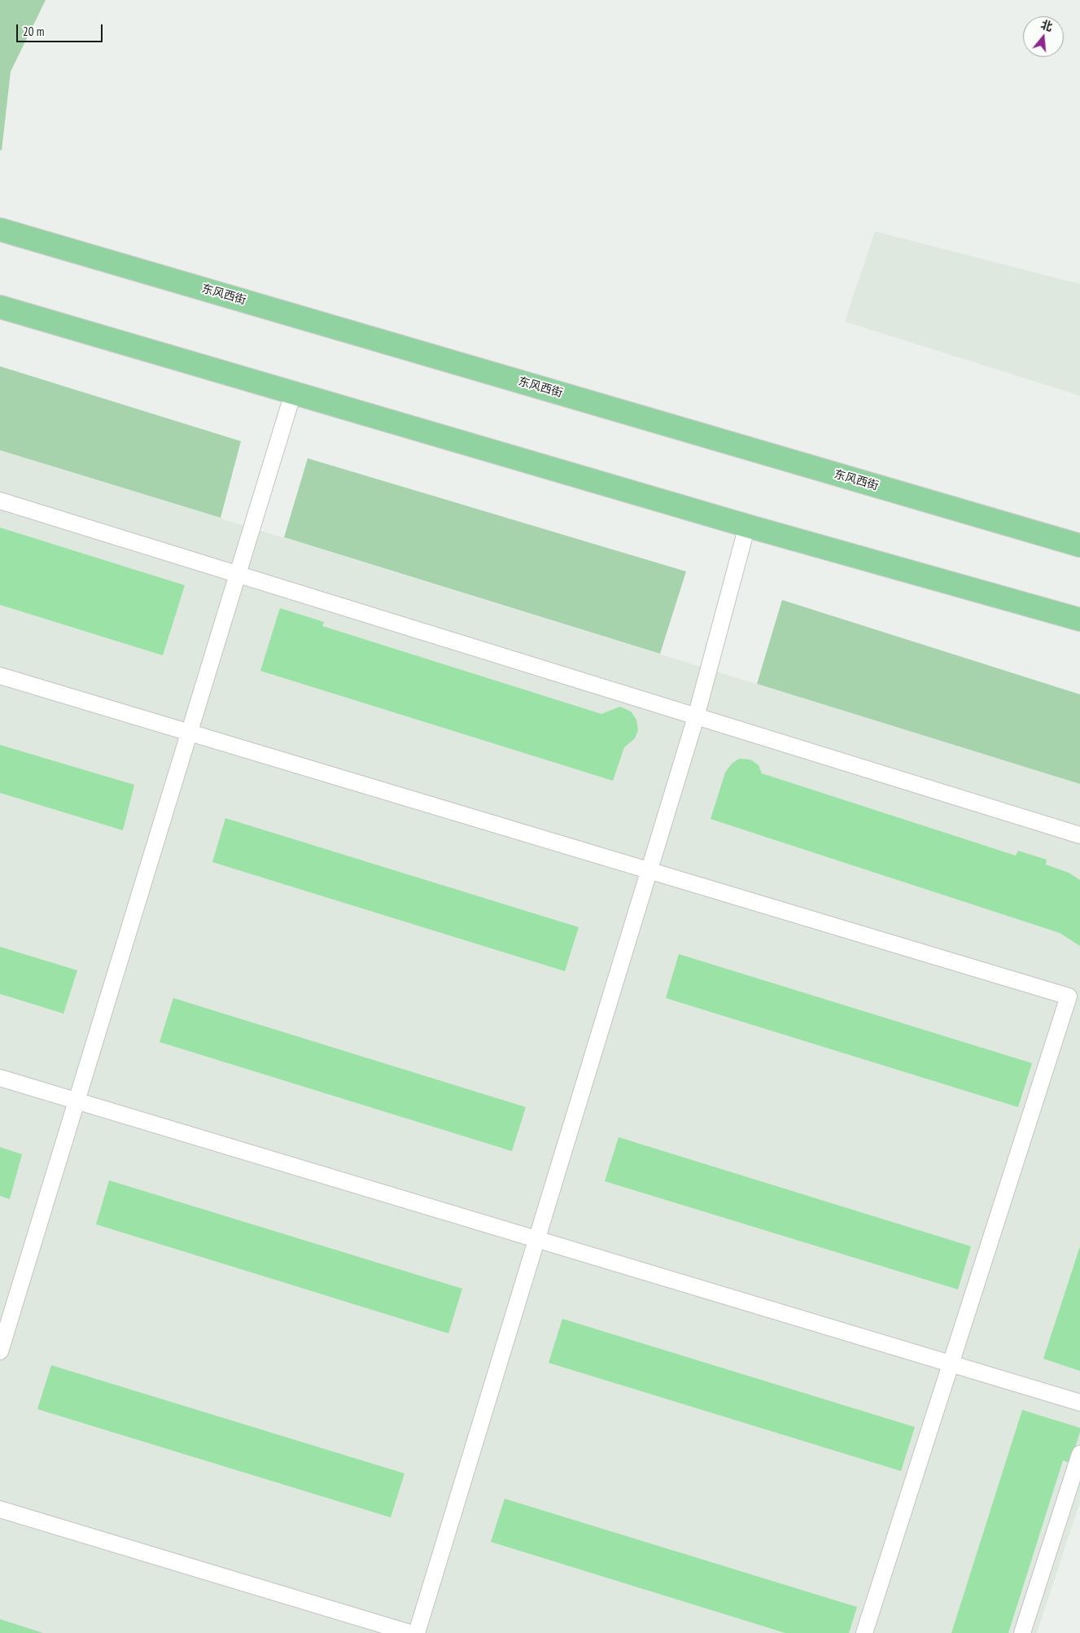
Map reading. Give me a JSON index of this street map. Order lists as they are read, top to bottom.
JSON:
{
  "streets": {
    "main road": ["东风西街"]
  },
  "scale_bar": "20 m",
  "north": "top"
}
